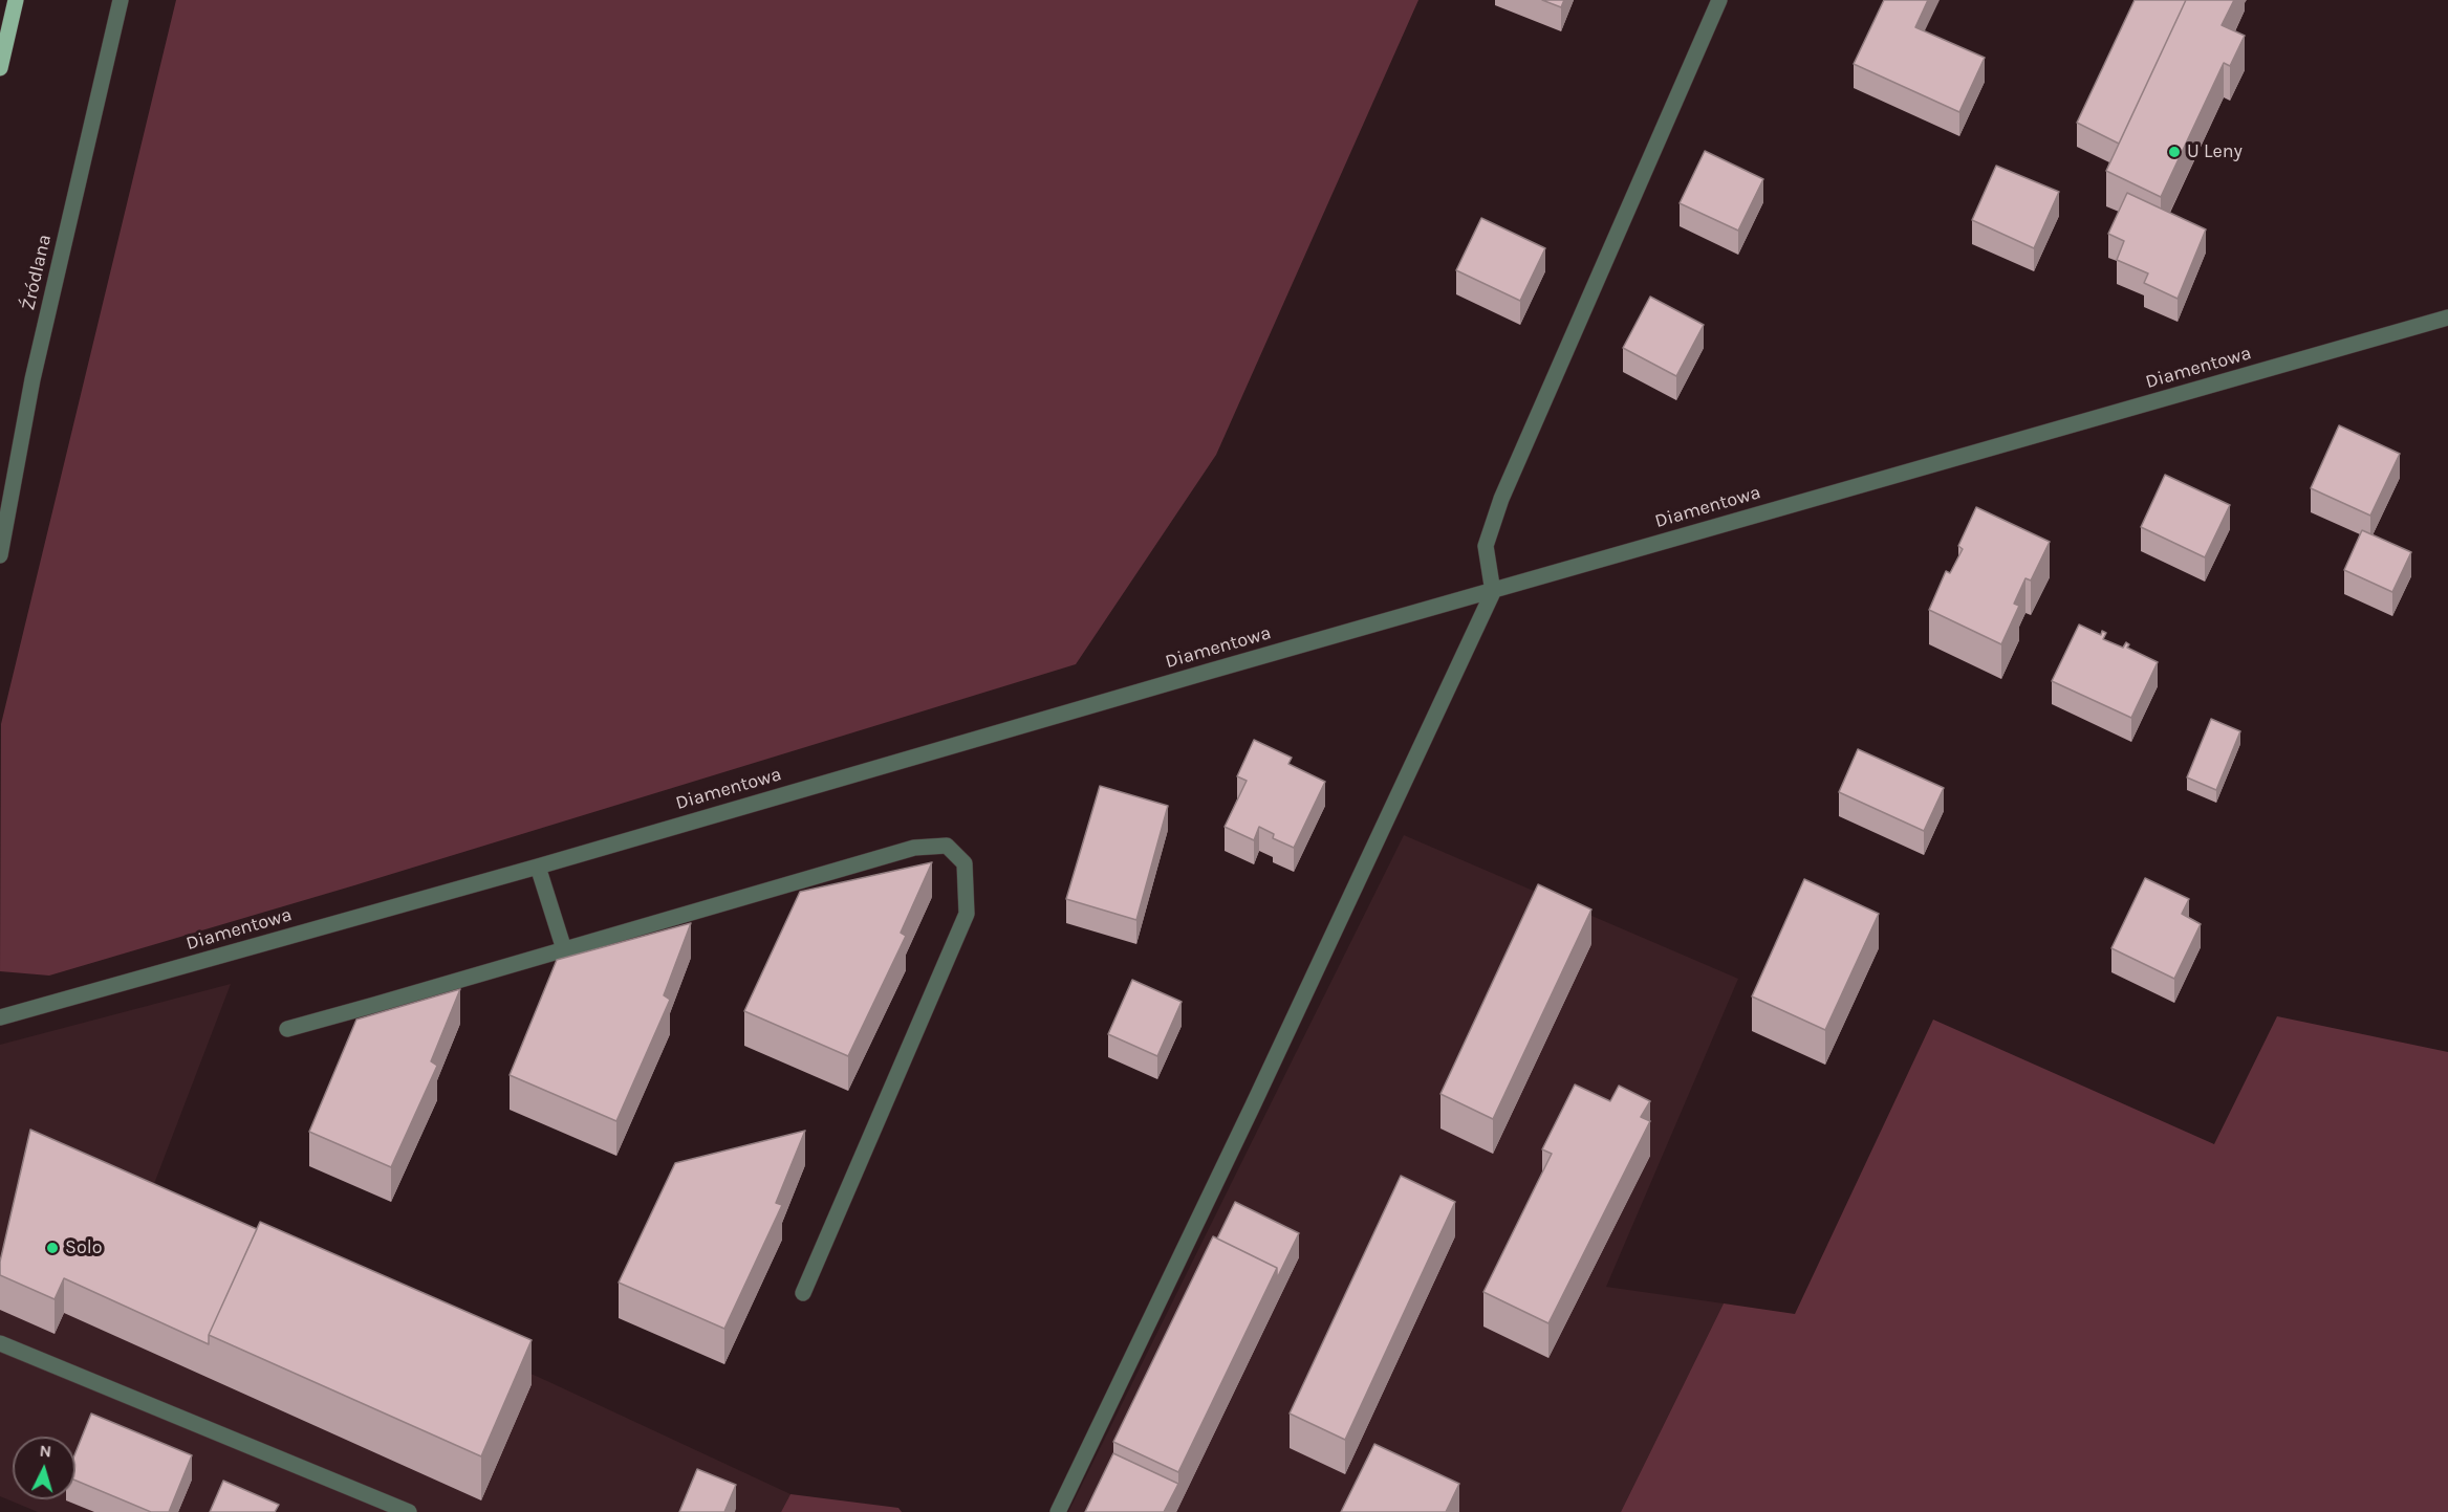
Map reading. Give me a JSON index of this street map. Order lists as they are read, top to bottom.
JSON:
{
  "streets": {
    "street": ["Źródlana", "Diamentowa"]
  },
  "places": ["U Leny", "Solo"],
  "north": "top"
}
